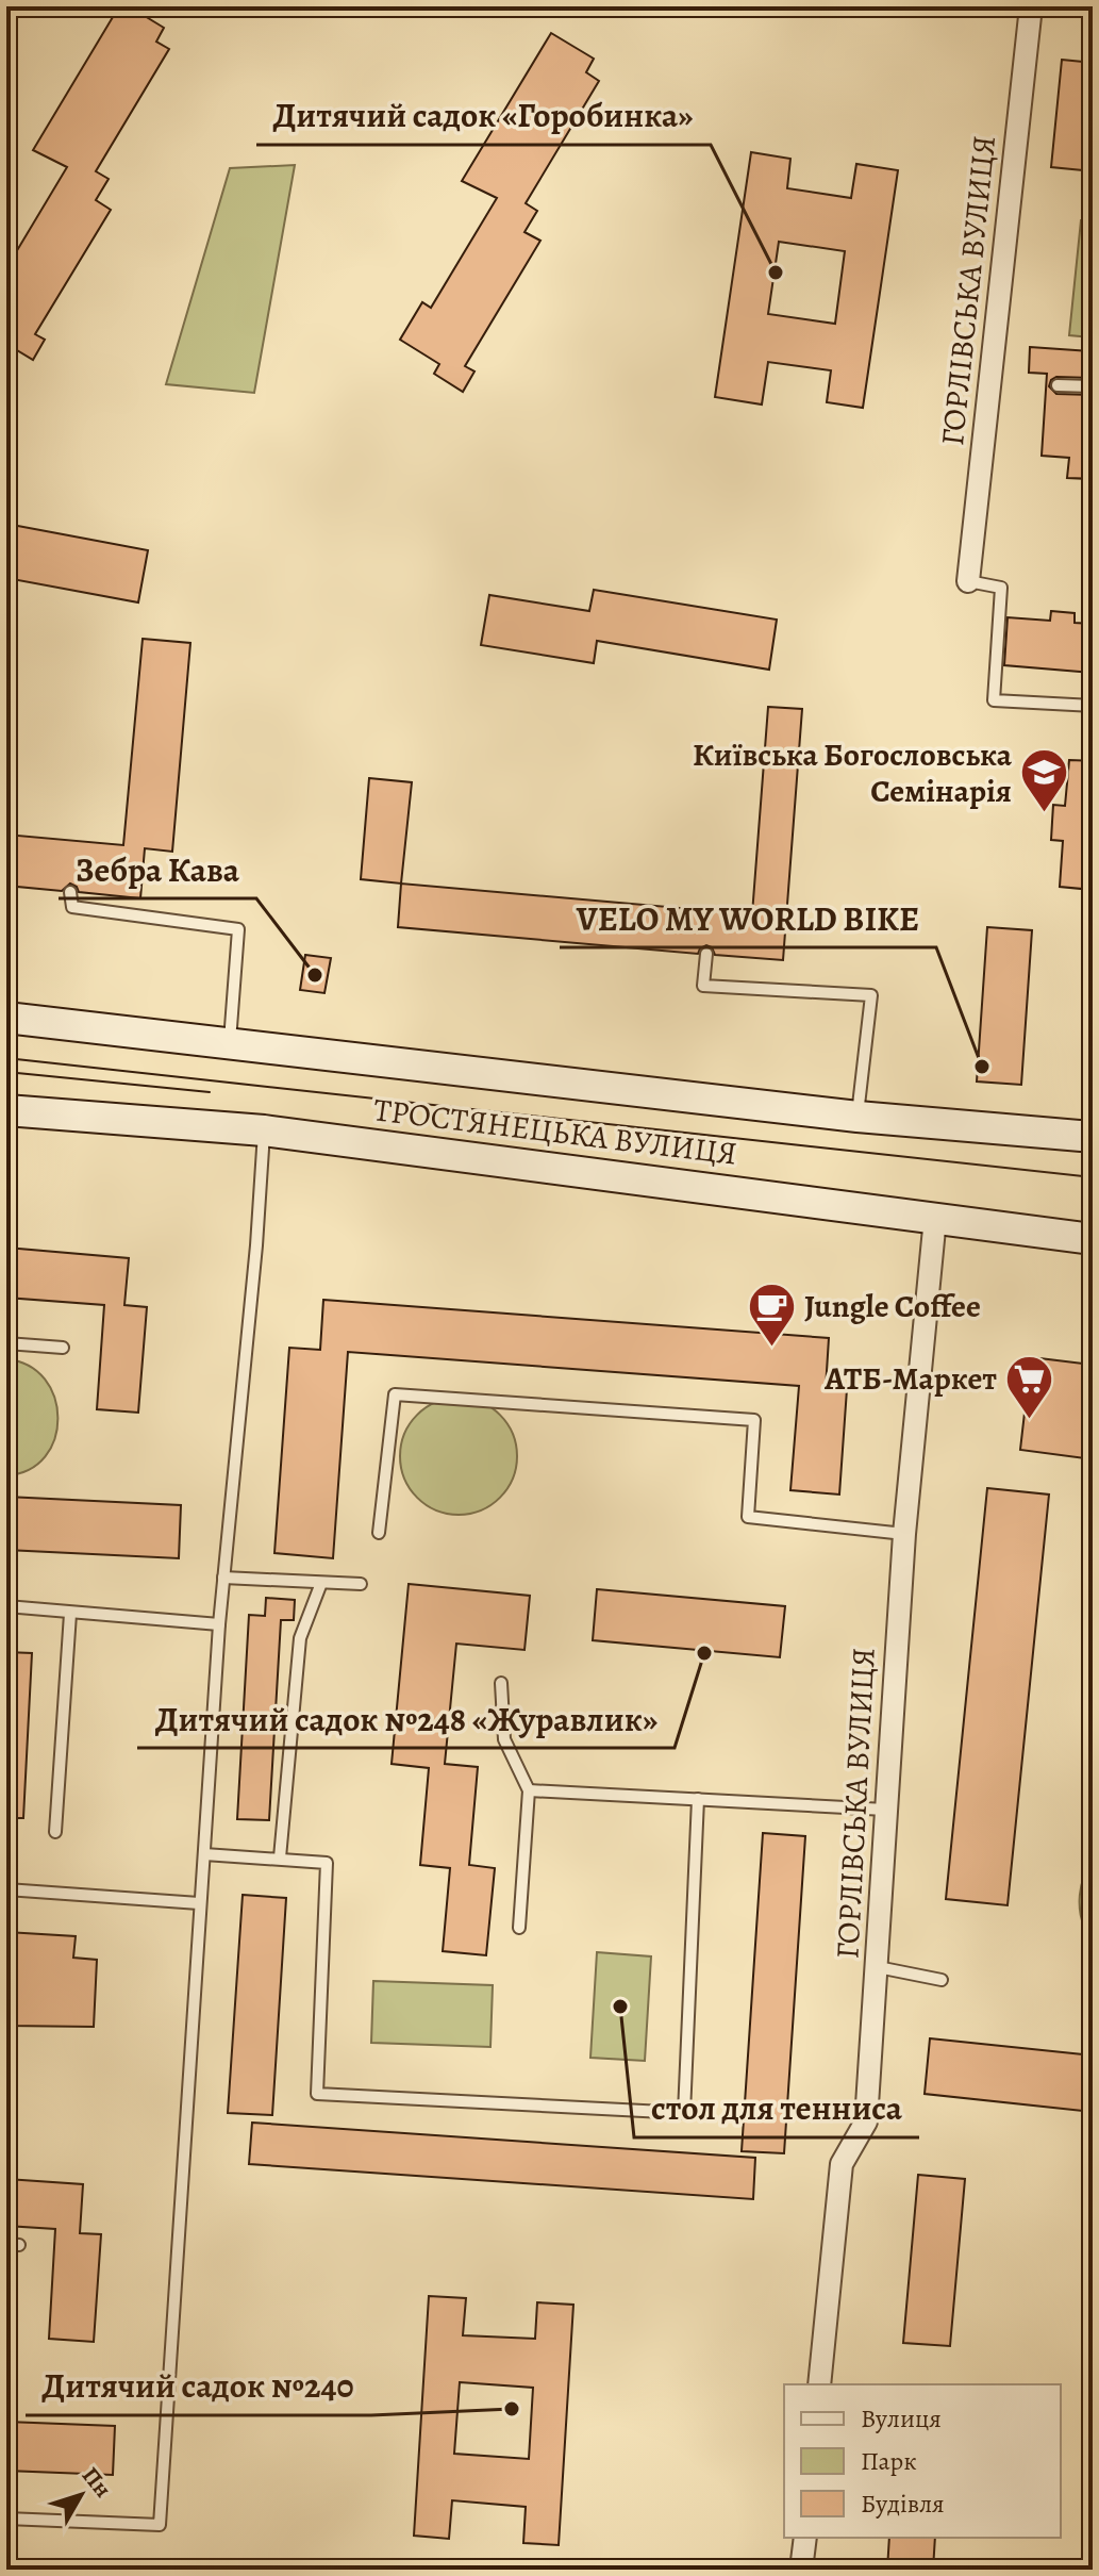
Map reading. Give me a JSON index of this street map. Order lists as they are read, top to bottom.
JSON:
{
  "streets": {
    "main road": ["ТРОСТЯНЕЦЬКА ВУЛИЦЯ"],
    "street": ["ГОРЛІВСЬКА ВУЛИЦЯ"]
  },
  "crossings": [
    ["ГОРЛІВСЬКА ВУЛИЦЯ", "ТРОСТЯНЕЦЬКА ВУЛИЦЯ"]
  ],
  "places": {
    "other": [
      "Дитячий садок «Горобинка»",
      "Зебра Кава",
      "VELO MY WORLD BIKE",
      "Дитячий садок №248 «Журавлик»",
      "стол для тенниса",
      "Дитячий садок №240"
    ],
    "school or university": ["Київська Богословська Семінарія"],
    "cafe": ["Jungle Coffee"],
    "supermarket": ["АТБ-Маркет"]
  },
  "legend": ["Вулиця", "Парк", "Будівля"],
  "north": "top right"
}
